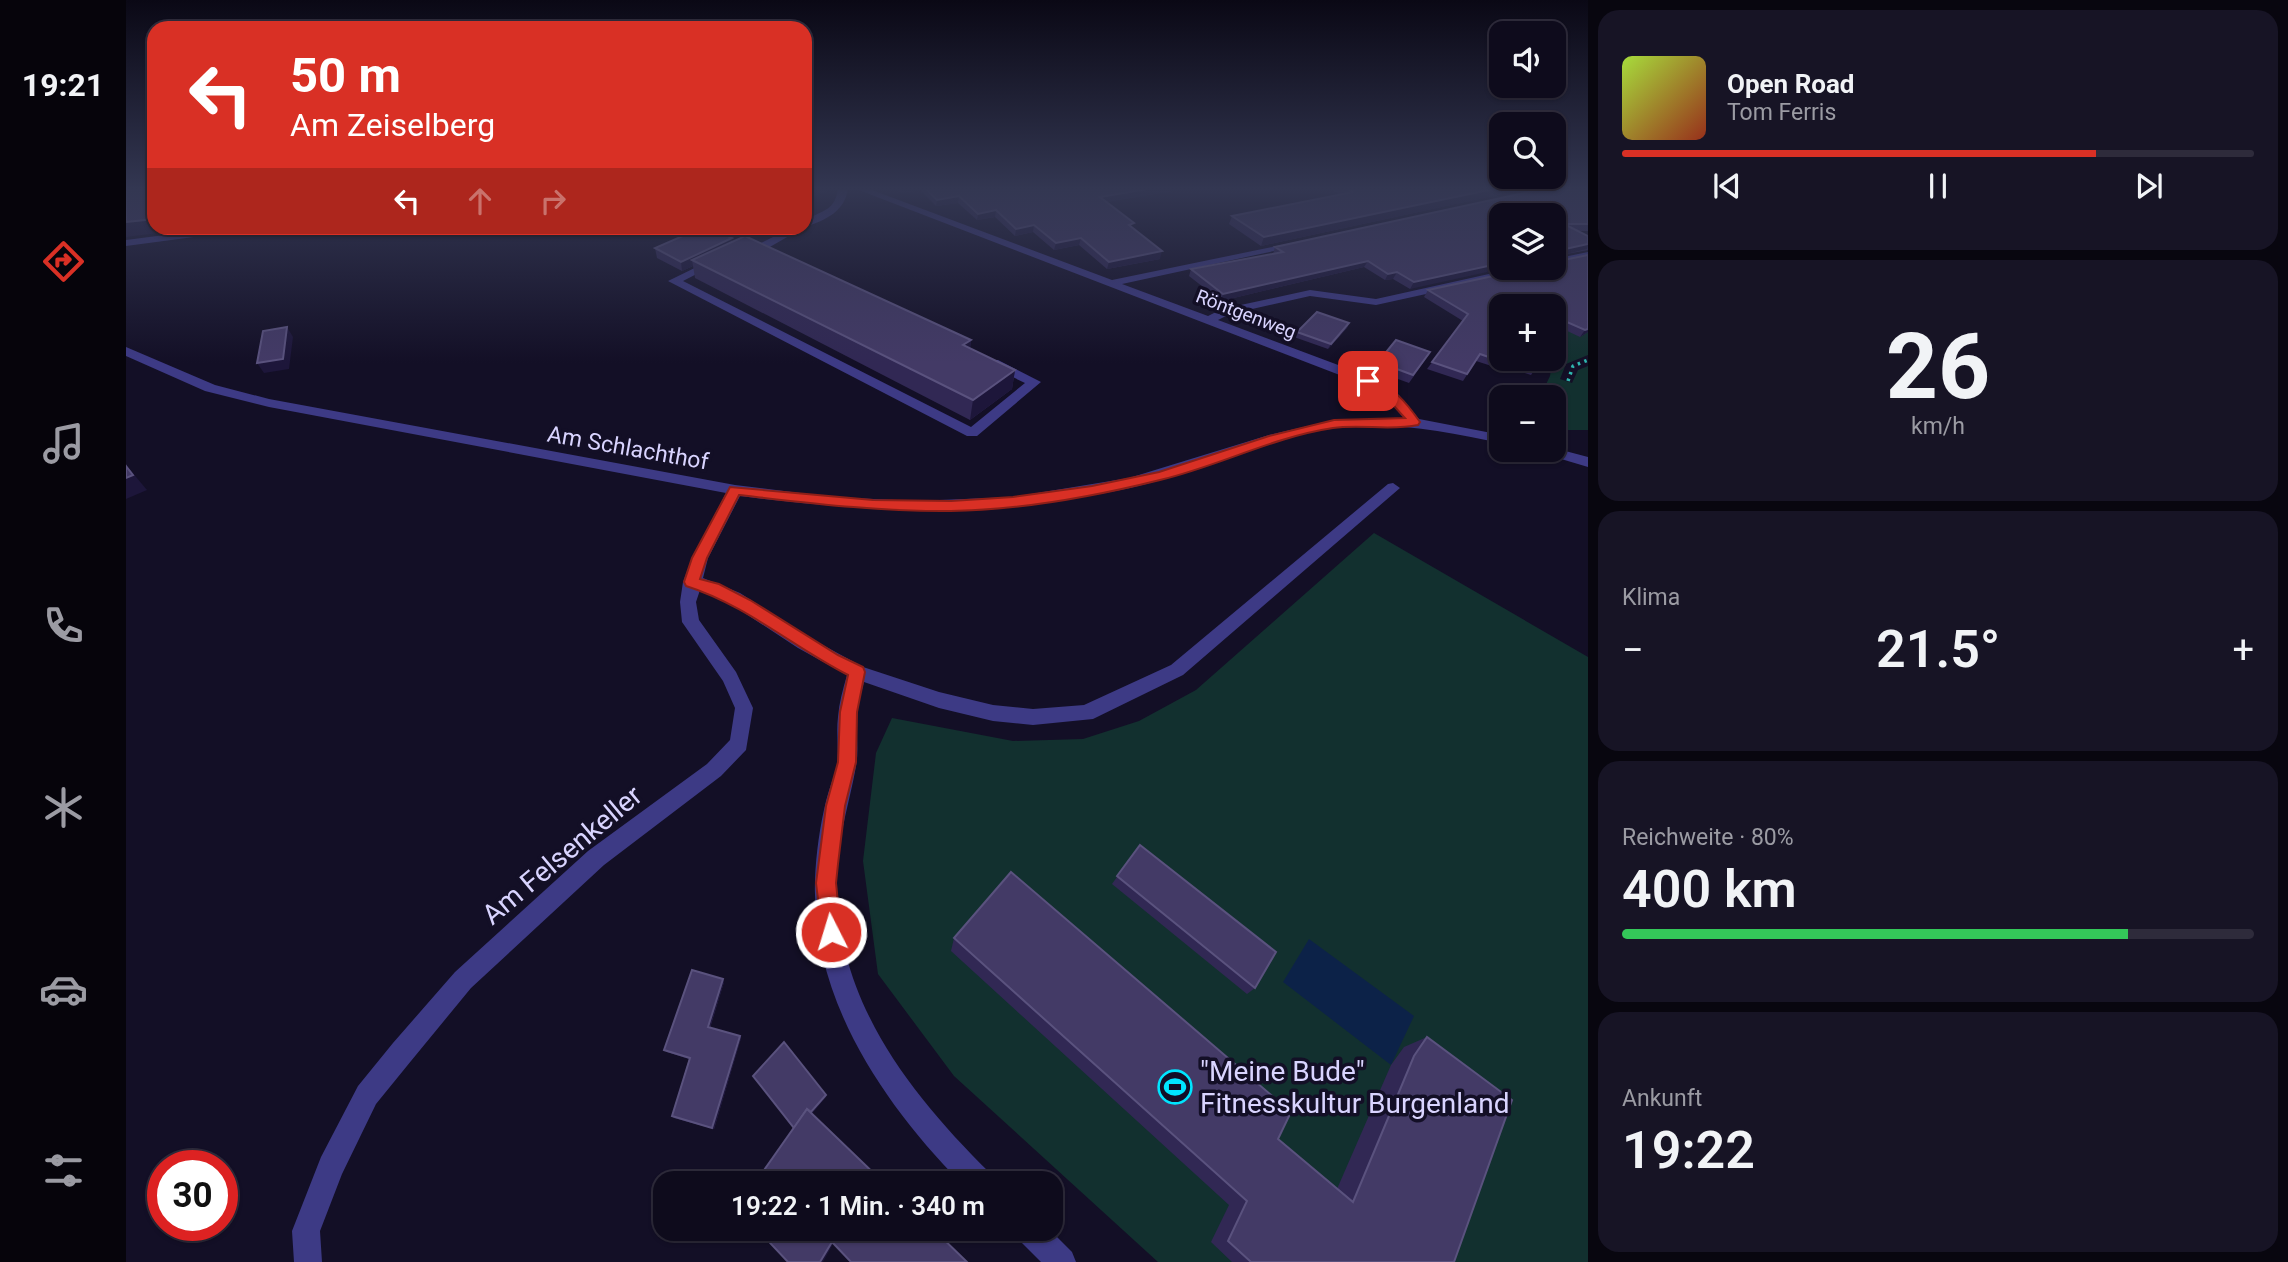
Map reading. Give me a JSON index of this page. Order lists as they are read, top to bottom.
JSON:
{
  "streets": {
    "street": ["Röntgenweg", "Am Schlachthof", "Am Felsenkeller"]
  },
  "crossings": [
    ["Röntgenweg", "Am Schlachthof"],
    ["Am Schlachthof", "Am Felsenkeller"]
  ],
  "places": {
    "sports": ["\"Meine Bude\" Fitnesskultur Burgenland"]
  },
  "page": {
    "tabs": "19:21",
    "map_buttons": ["+", "−"],
    "turn": ["50 m", "Am Zeiselberg"],
    "song": ["Open Road", "Tom Ferris"],
    "tile": [
      ["26", "km/h"],
      "Klima",
      ["Reichweite · 80%", "400 km"],
      ["Ankunft", "19:22"]
    ],
    "heat": ["−", "21.5°", "+"],
    "limit": "30",
    "trip": "19:22 · 1 Min. · 340 m"
  }
}
